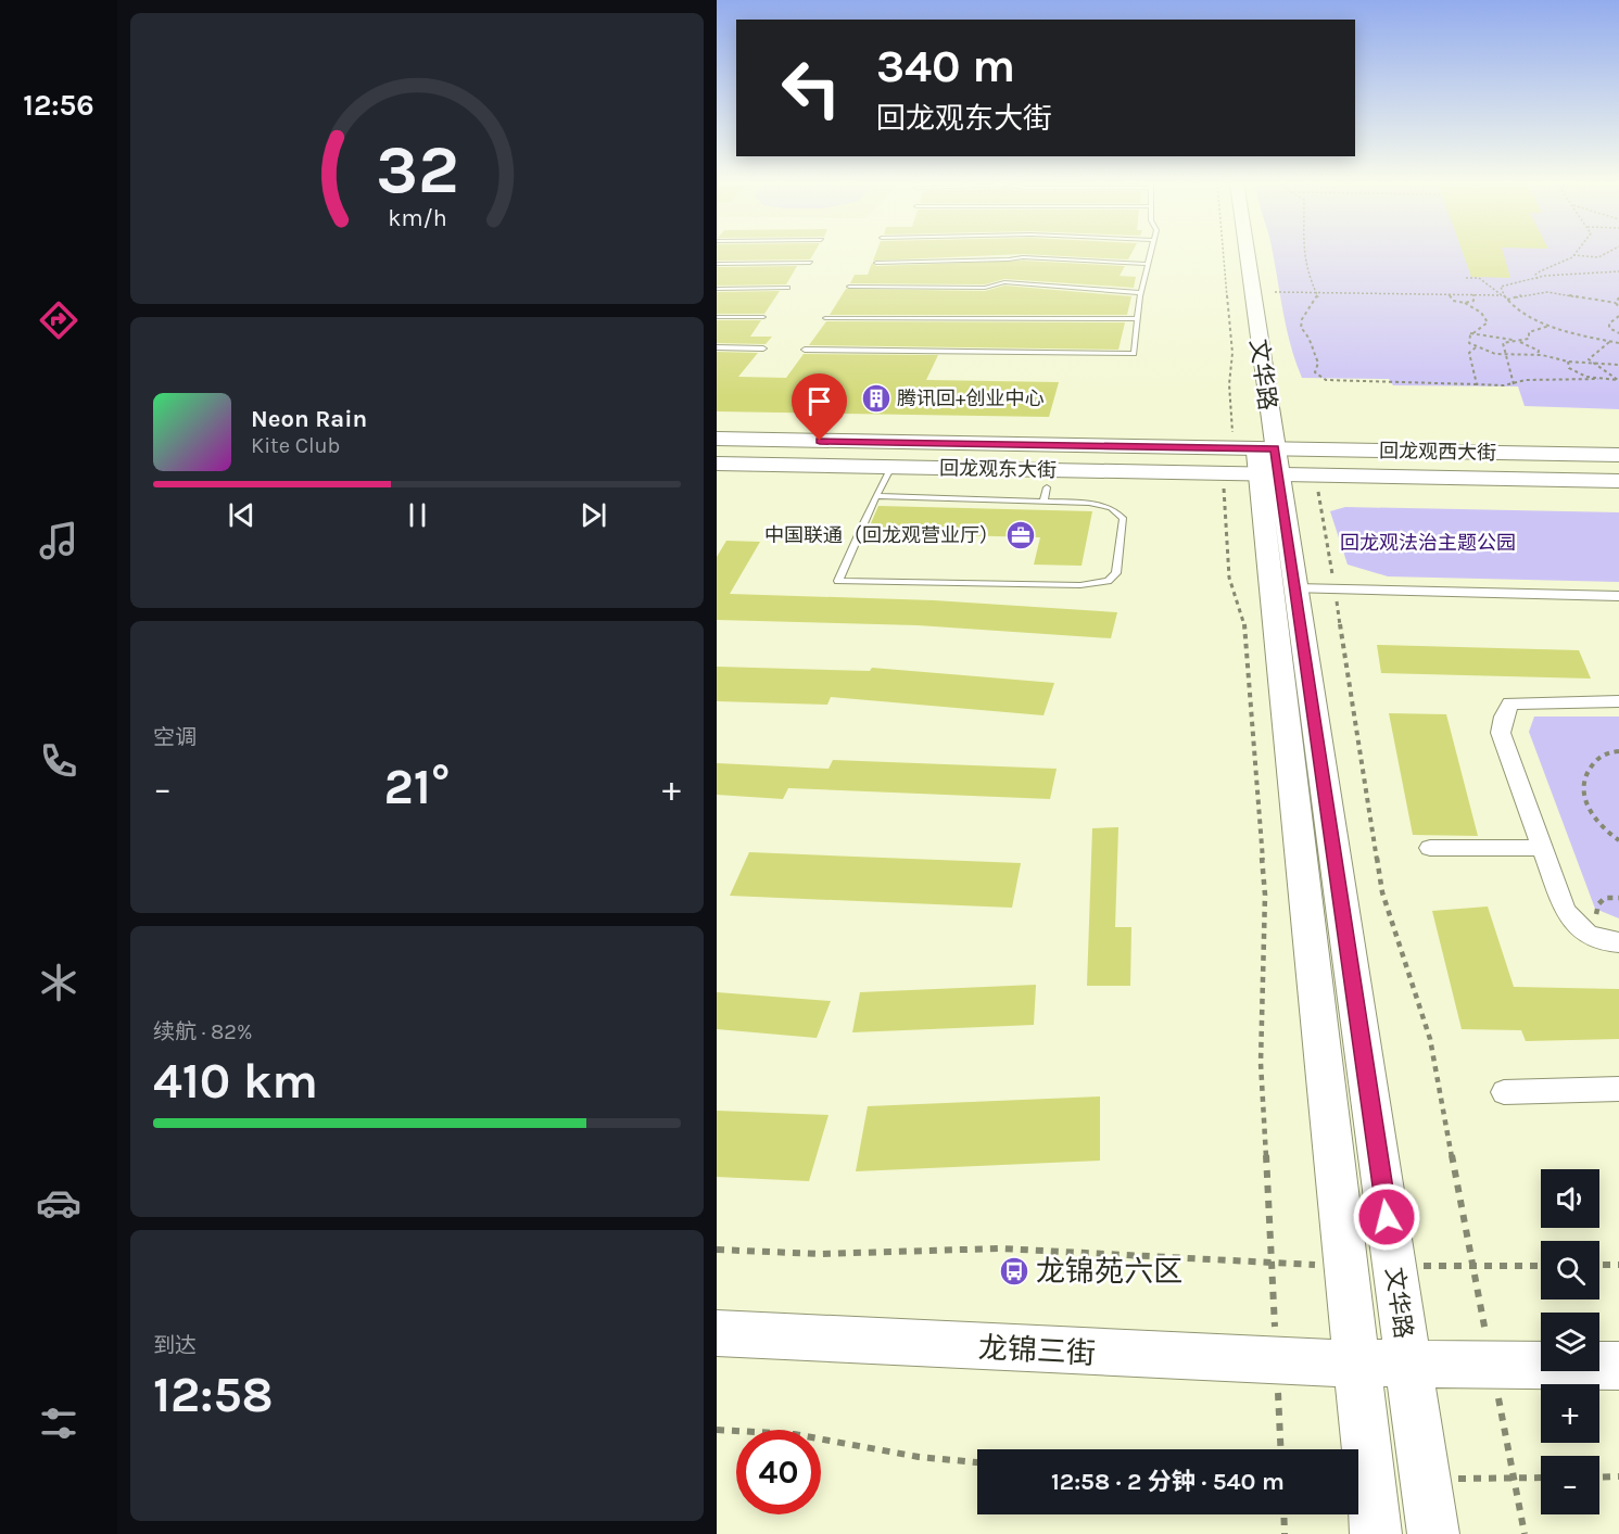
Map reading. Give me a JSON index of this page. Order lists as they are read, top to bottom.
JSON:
{
  "streets": {
    "main road": ["回龙观西大街", "回龙观东大街"],
    "street": ["文华路", "龙锦三街"]
  },
  "crossings": [
    ["文华路", "回龙观西大街"],
    ["文华路", "回龙观东大街"],
    ["文华路", "龙锦三街"],
    ["回龙观西大街", "回龙观东大街"]
  ],
  "parks": ["回龙观法治主题公园"],
  "places": {
    "building": ["腾讯回+创业中心"],
    "office": ["中国联通（回龙观营业厅）"],
    "bus stop": ["龙锦苑六区"]
  },
  "page": {
    "tabs": "12:56",
    "turn": ["340 m", "回龙观东大街"],
    "song": ["Neon Rain", "Kite Club"],
    "tile": [
      "空调",
      ["续航 · 82%", "410 km"],
      ["到达", "12:58"]
    ],
    "heat": ["−", "21°", "+"],
    "map_buttons": ["+", "−"],
    "limit": "40",
    "trip": "12:58 · 2 分钟 · 540 m",
    "gauge": ["32", "km/h"]
  }
}
